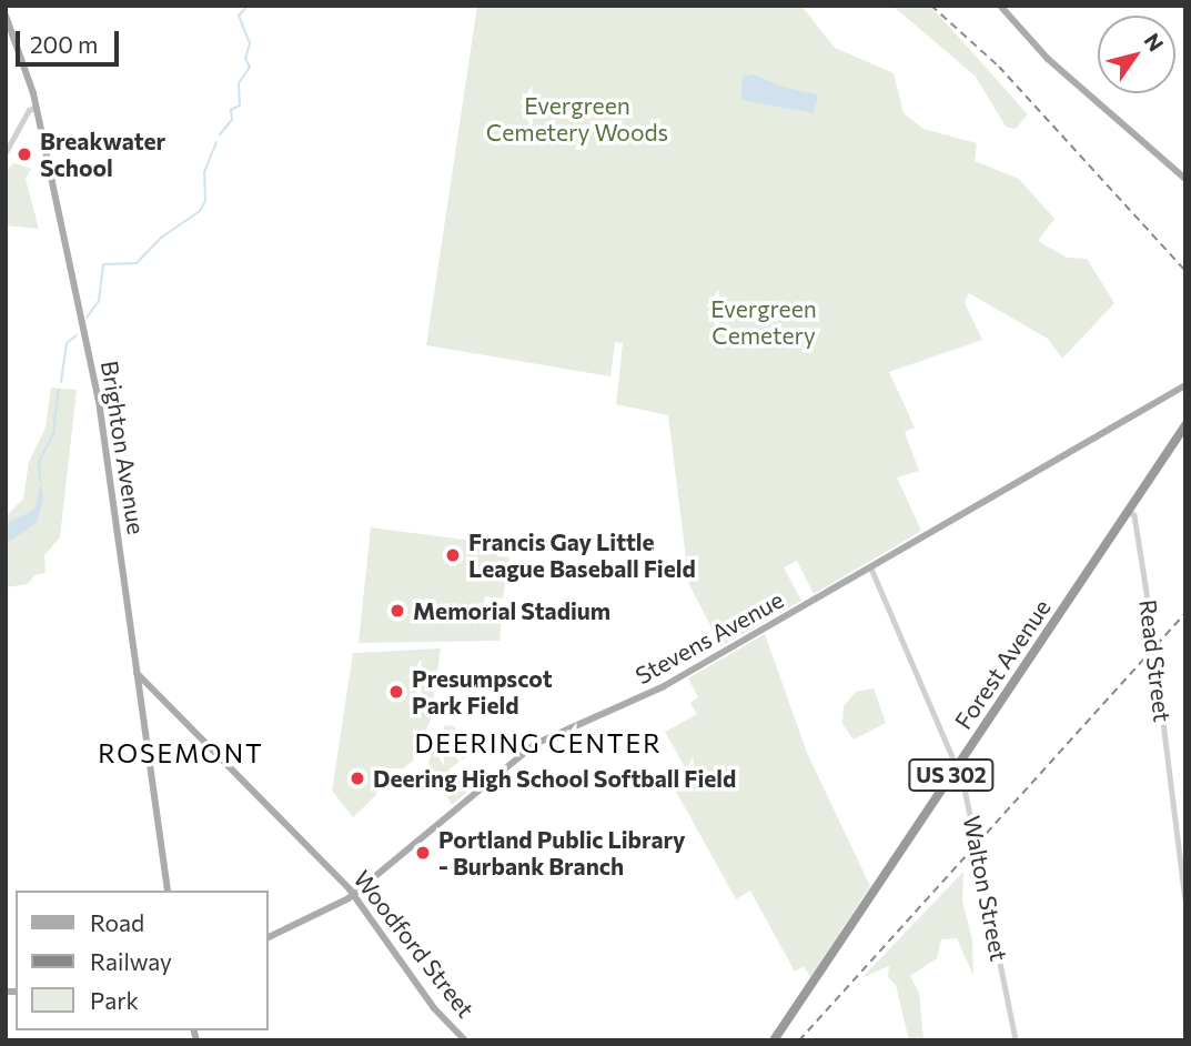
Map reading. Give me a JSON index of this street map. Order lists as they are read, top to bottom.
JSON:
{
  "streets": {
    "highway": ["Forest Avenue", "US 302"],
    "main road": ["Brighton Avenue", "Stevens Avenue", "Woodford Street"],
    "street": ["Read Street", "Walton Street"]
  },
  "crossings": [
    ["Brighton Avenue", "Woodford Street"],
    ["Stevens Avenue", "Walton Street"],
    ["Stevens Avenue", "Woodford Street"],
    ["Read Street", "Forest Avenue"],
    ["Forest Avenue", "Walton Street"]
  ],
  "districts": ["DEERING CENTER", "ROSEMONT"],
  "parks": ["Evergreen Cemetery Woods", "Evergreen Cemetery"],
  "places": [
    "Breakwater School",
    "Francis Gay Little League Baseball Field",
    "Memorial Stadium",
    "Presumpscot Park Field",
    "Deering High School Softball Field",
    "Portland Public Library - Burbank Branch"
  ],
  "legend": ["Road", "Railway", "Park"],
  "scale_bar": "200 m",
  "north": "top right"
}
